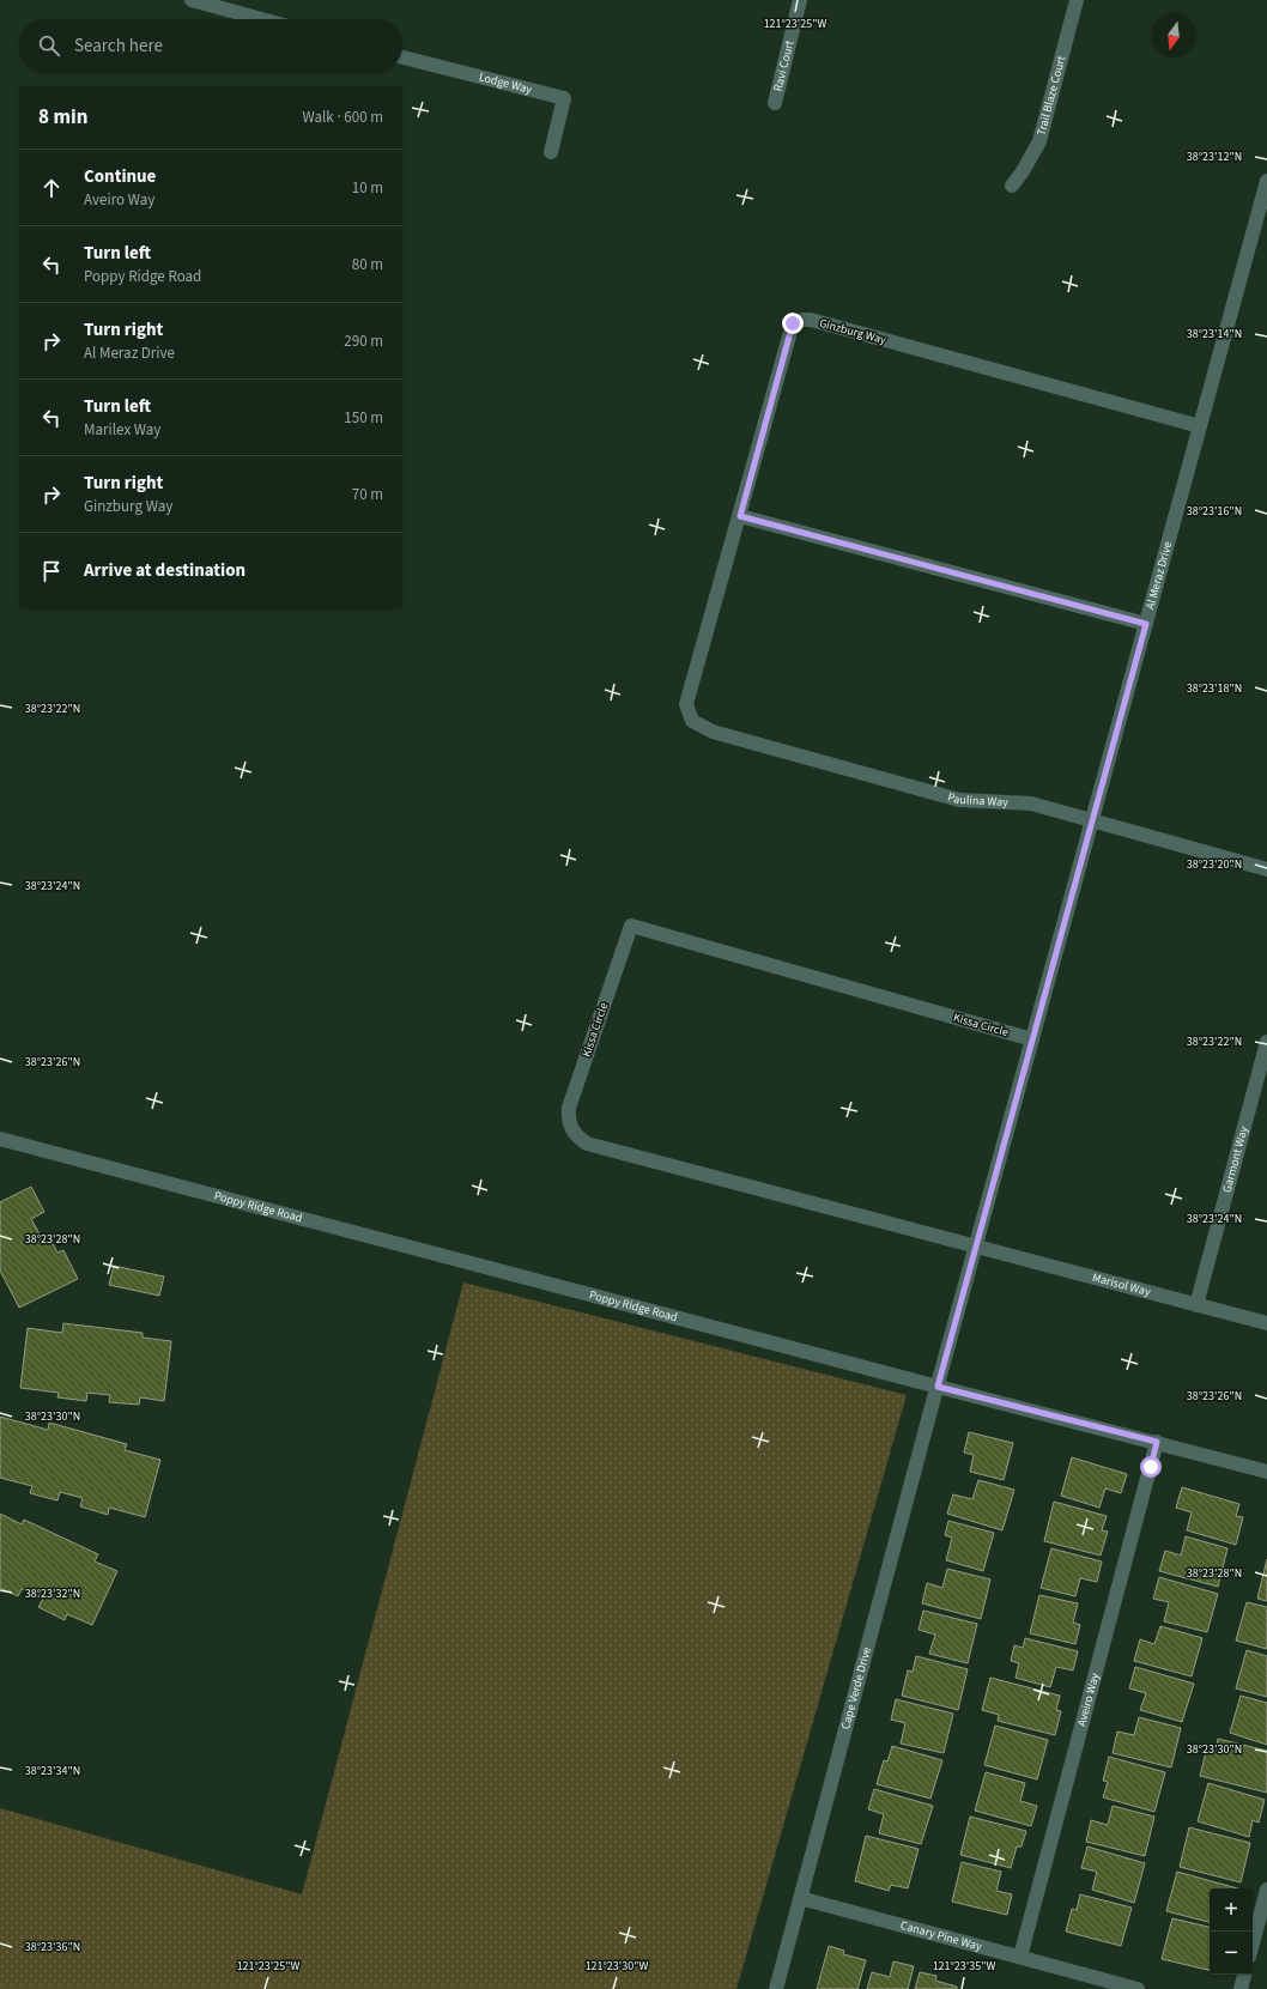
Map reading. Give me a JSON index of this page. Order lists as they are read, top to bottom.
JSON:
{
  "streets": {
    "street": [
      "Ravi Court",
      "Lodge Way",
      "Trail Blaze Court",
      "Ginzburg Way",
      "Al Meraz Drive",
      "Paulina Way",
      "Kissa Circle",
      "Garmont Way",
      "Poppy Ridge Road",
      "Marisol Way",
      "Cape Verde Drive",
      "Aveiro Way",
      "Canary Pine Way"
    ]
  },
  "crossings": [
    ["Ginzburg Way", "Al Meraz Drive"],
    ["Ginzburg Way", "Paulina Way"],
    ["Al Meraz Drive", "Paulina Way"],
    ["Al Meraz Drive", "Kissa Circle"],
    ["Al Meraz Drive", "Poppy Ridge Road"],
    ["Al Meraz Drive", "Marisol Way"],
    ["Al Meraz Drive", "Cape Verde Drive"],
    ["Kissa Circle", "Marisol Way"],
    ["Garmont Way", "Marisol Way"],
    ["Poppy Ridge Road", "Cape Verde Drive"],
    ["Poppy Ridge Road", "Aveiro Way"],
    ["Cape Verde Drive", "Canary Pine Way"],
    ["Aveiro Way", "Canary Pine Way"]
  ],
  "north": "bottom",
  "page": {
    "search": "Search here",
    "heading": ["8 min", "Walk · 600 m"],
    "list": [
      ["Continue", "Aveiro Way", "10 m"],
      ["Turn left", "Poppy Ridge Road", "80 m"],
      ["Turn right", "Al Meraz Drive", "290 m"],
      ["Turn left", "Marilex Way", "150 m"],
      ["Turn right", "Ginzburg Way", "70 m"],
      "Arrive at destination"
    ],
    "map_buttons": ["+", "−"]
  },
  "coordinates": [
    "121°23'25\"W",
    "38°23'12\"N",
    "38°23'14\"N",
    "38°23'16\"N",
    "38°23'18\"N",
    "38°23'22\"N",
    "38°23'20\"N",
    "38°23'24\"N",
    "38°23'26\"N",
    "38°23'28\"N",
    "38°23'30\"N",
    "38°23'32\"N",
    "38°23'34\"N",
    "38°23'36\"N",
    "121°23'30\"W",
    "121°23'35\"W"
  ]
}
